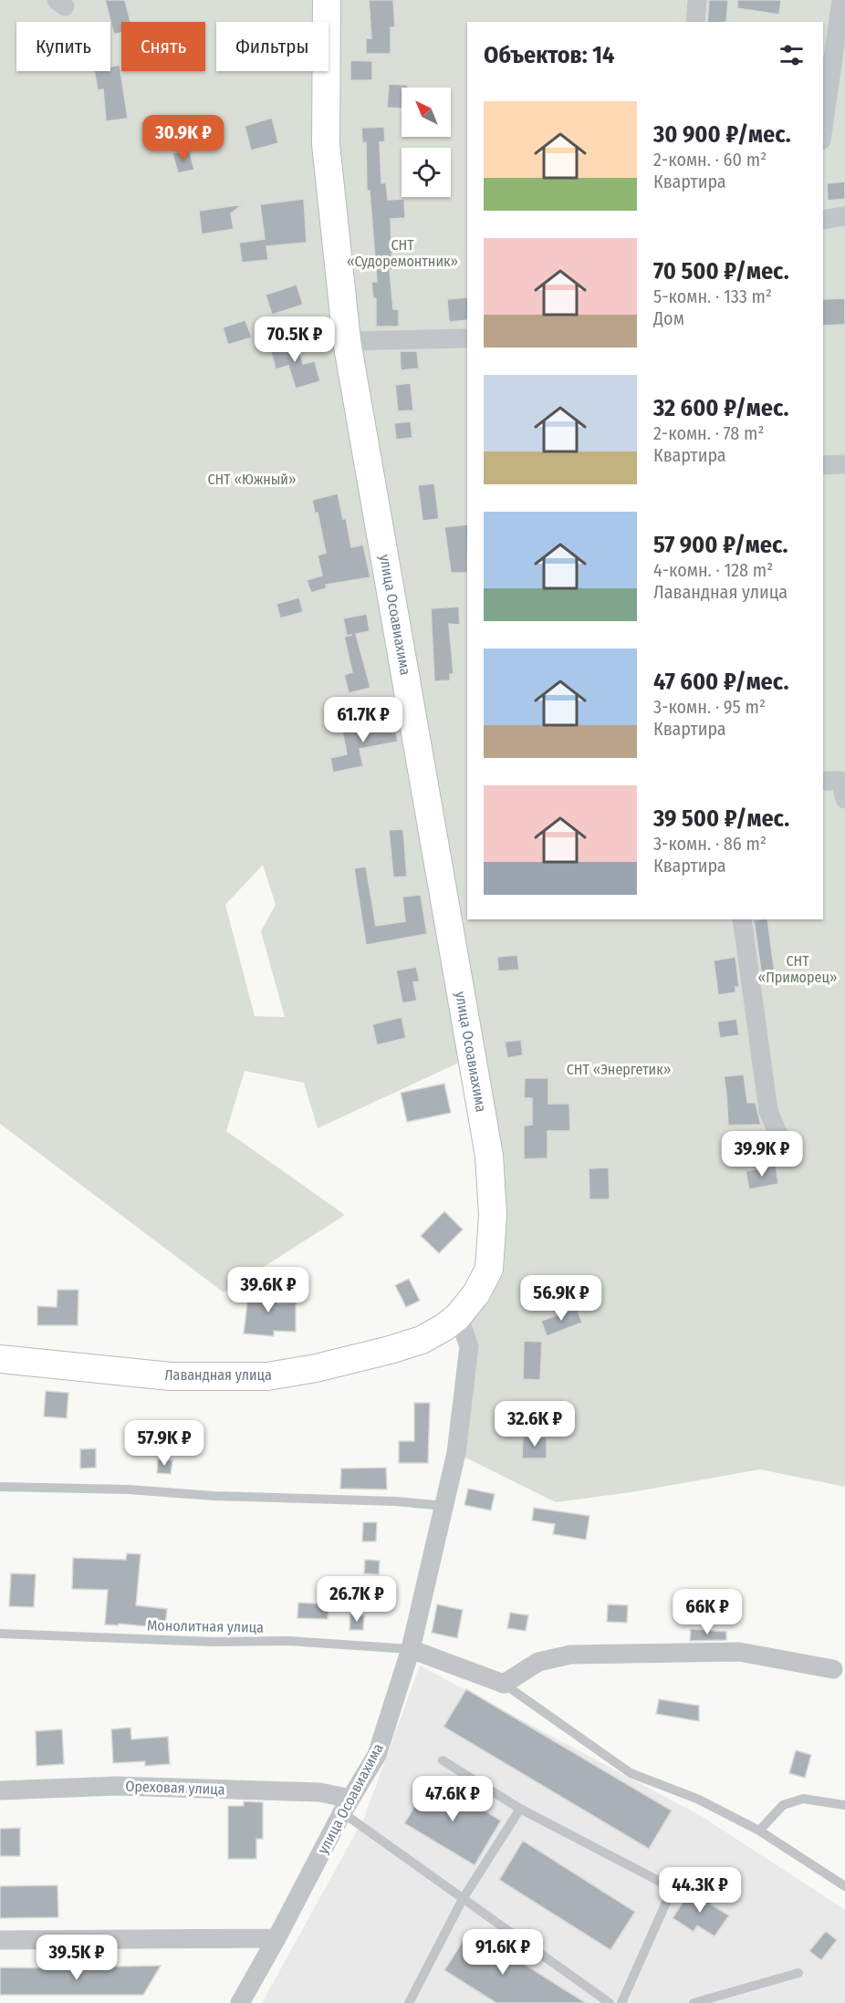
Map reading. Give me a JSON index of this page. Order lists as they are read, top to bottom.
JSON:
{
  "streets": {
    "street": ["улица Осоавиахима", "Лавандная улица", "Ореховая улица"],
    "lane": ["Монолитная улица"]
  },
  "crossings": [
    ["улица Осоавиахима", "Лавандная улица"],
    ["улица Осоавиахима", "Монолитная улица"],
    ["улица Осоавиахима", "Ореховая улица"]
  ],
  "parks": [
    "СНТ «Судоремонтник»",
    "СНТ «Южный»",
    "СНТ «Приморец»",
    "СНТ «Энергетик»"
  ],
  "north": "top left",
  "page": {
    "chip": ["Купить", "Снять", "Фильтры"],
    "heading": "Объектов: 14",
    "list": [
      {
        "name": "30 900 ₽/мес.",
        "note": "2-комн. · 60 m² · Квартира"
      },
      {
        "name": "70 500 ₽/мес.",
        "note": "5-комн. · 133 m² · Дом"
      },
      {
        "name": "32 600 ₽/мес.",
        "note": "2-комн. · 78 m² · Квартира"
      },
      {
        "name": "57 900 ₽/мес.",
        "note": "4-комн. · 128 m² · Лавандная улица"
      },
      {
        "name": "47 600 ₽/мес.",
        "note": "3-комн. · 95 m² · Квартира"
      },
      {
        "name": "39 500 ₽/мес.",
        "note": "3-комн. · 86 m² · Квартира"
      }
    ],
    "price": [
      "30.9K ₽",
      "70.5K ₽",
      "61.7K ₽",
      "39.9K ₽",
      "39.6K ₽",
      "56.9K ₽",
      "32.6K ₽",
      "57.9K ₽",
      "26.7K ₽",
      "66K ₽",
      "47.6K ₽",
      "44.3K ₽",
      "91.6K ₽",
      "39.5K ₽"
    ]
  }
}
